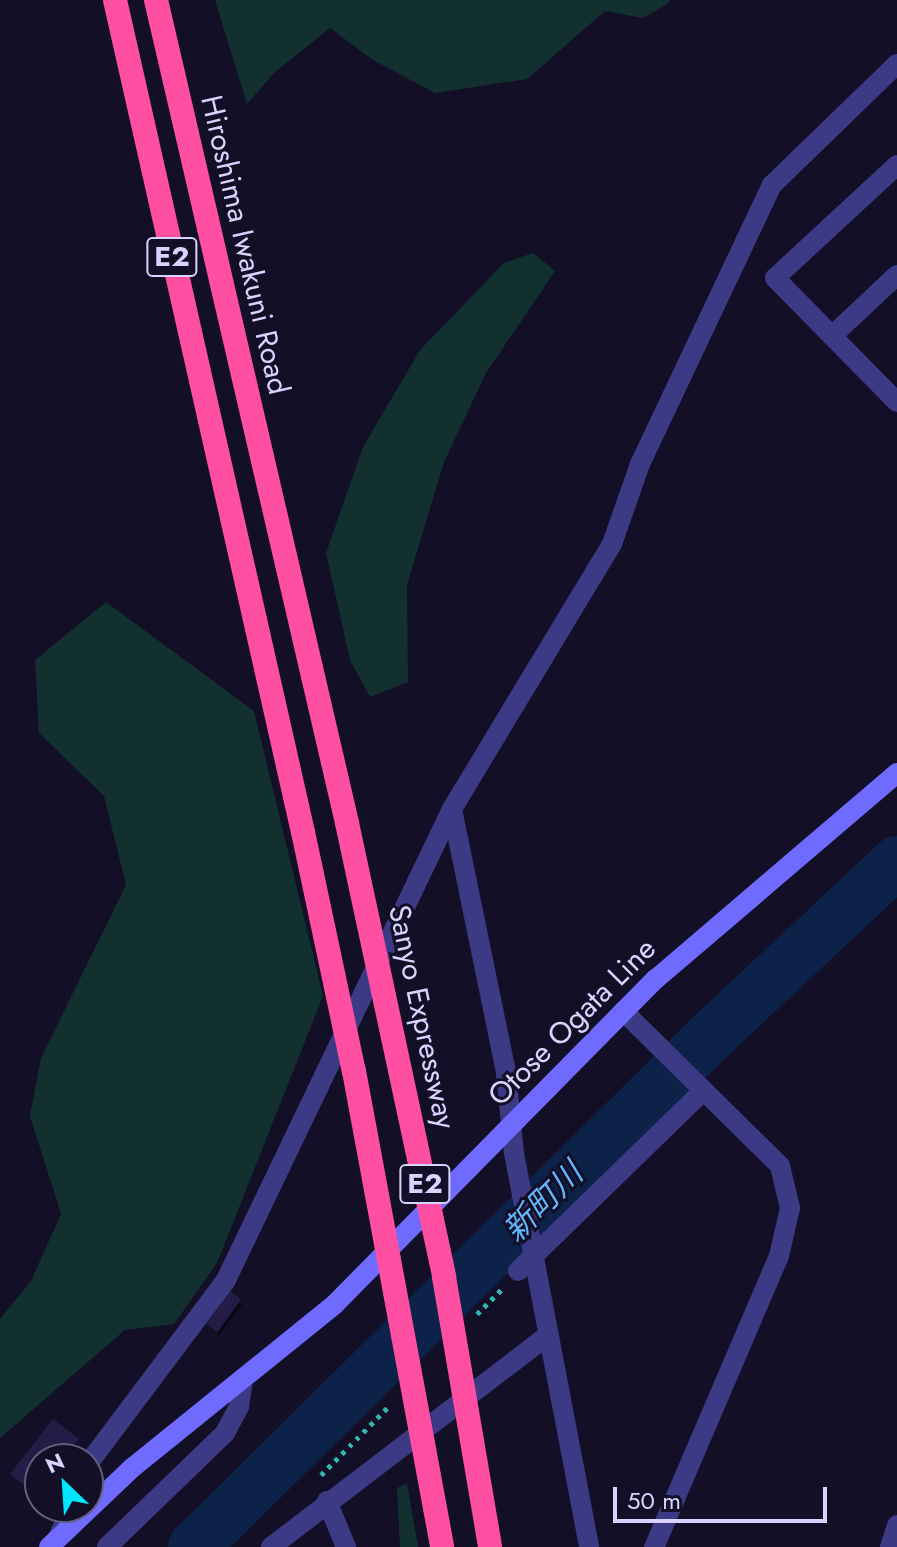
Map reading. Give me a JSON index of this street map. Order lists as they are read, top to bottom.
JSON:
{
  "streets": {
    "highway": ["Hiroshima Iwakuni Road", "E2", "Sanyo Expressway"],
    "main road": ["Otose Ogata Line"]
  },
  "crossings": [
    ["Hiroshima Iwakuni Road", "Sanyo Expressway"]
  ],
  "water": ["新町川"],
  "scale_bar": "50 m",
  "north": "top left"
}
